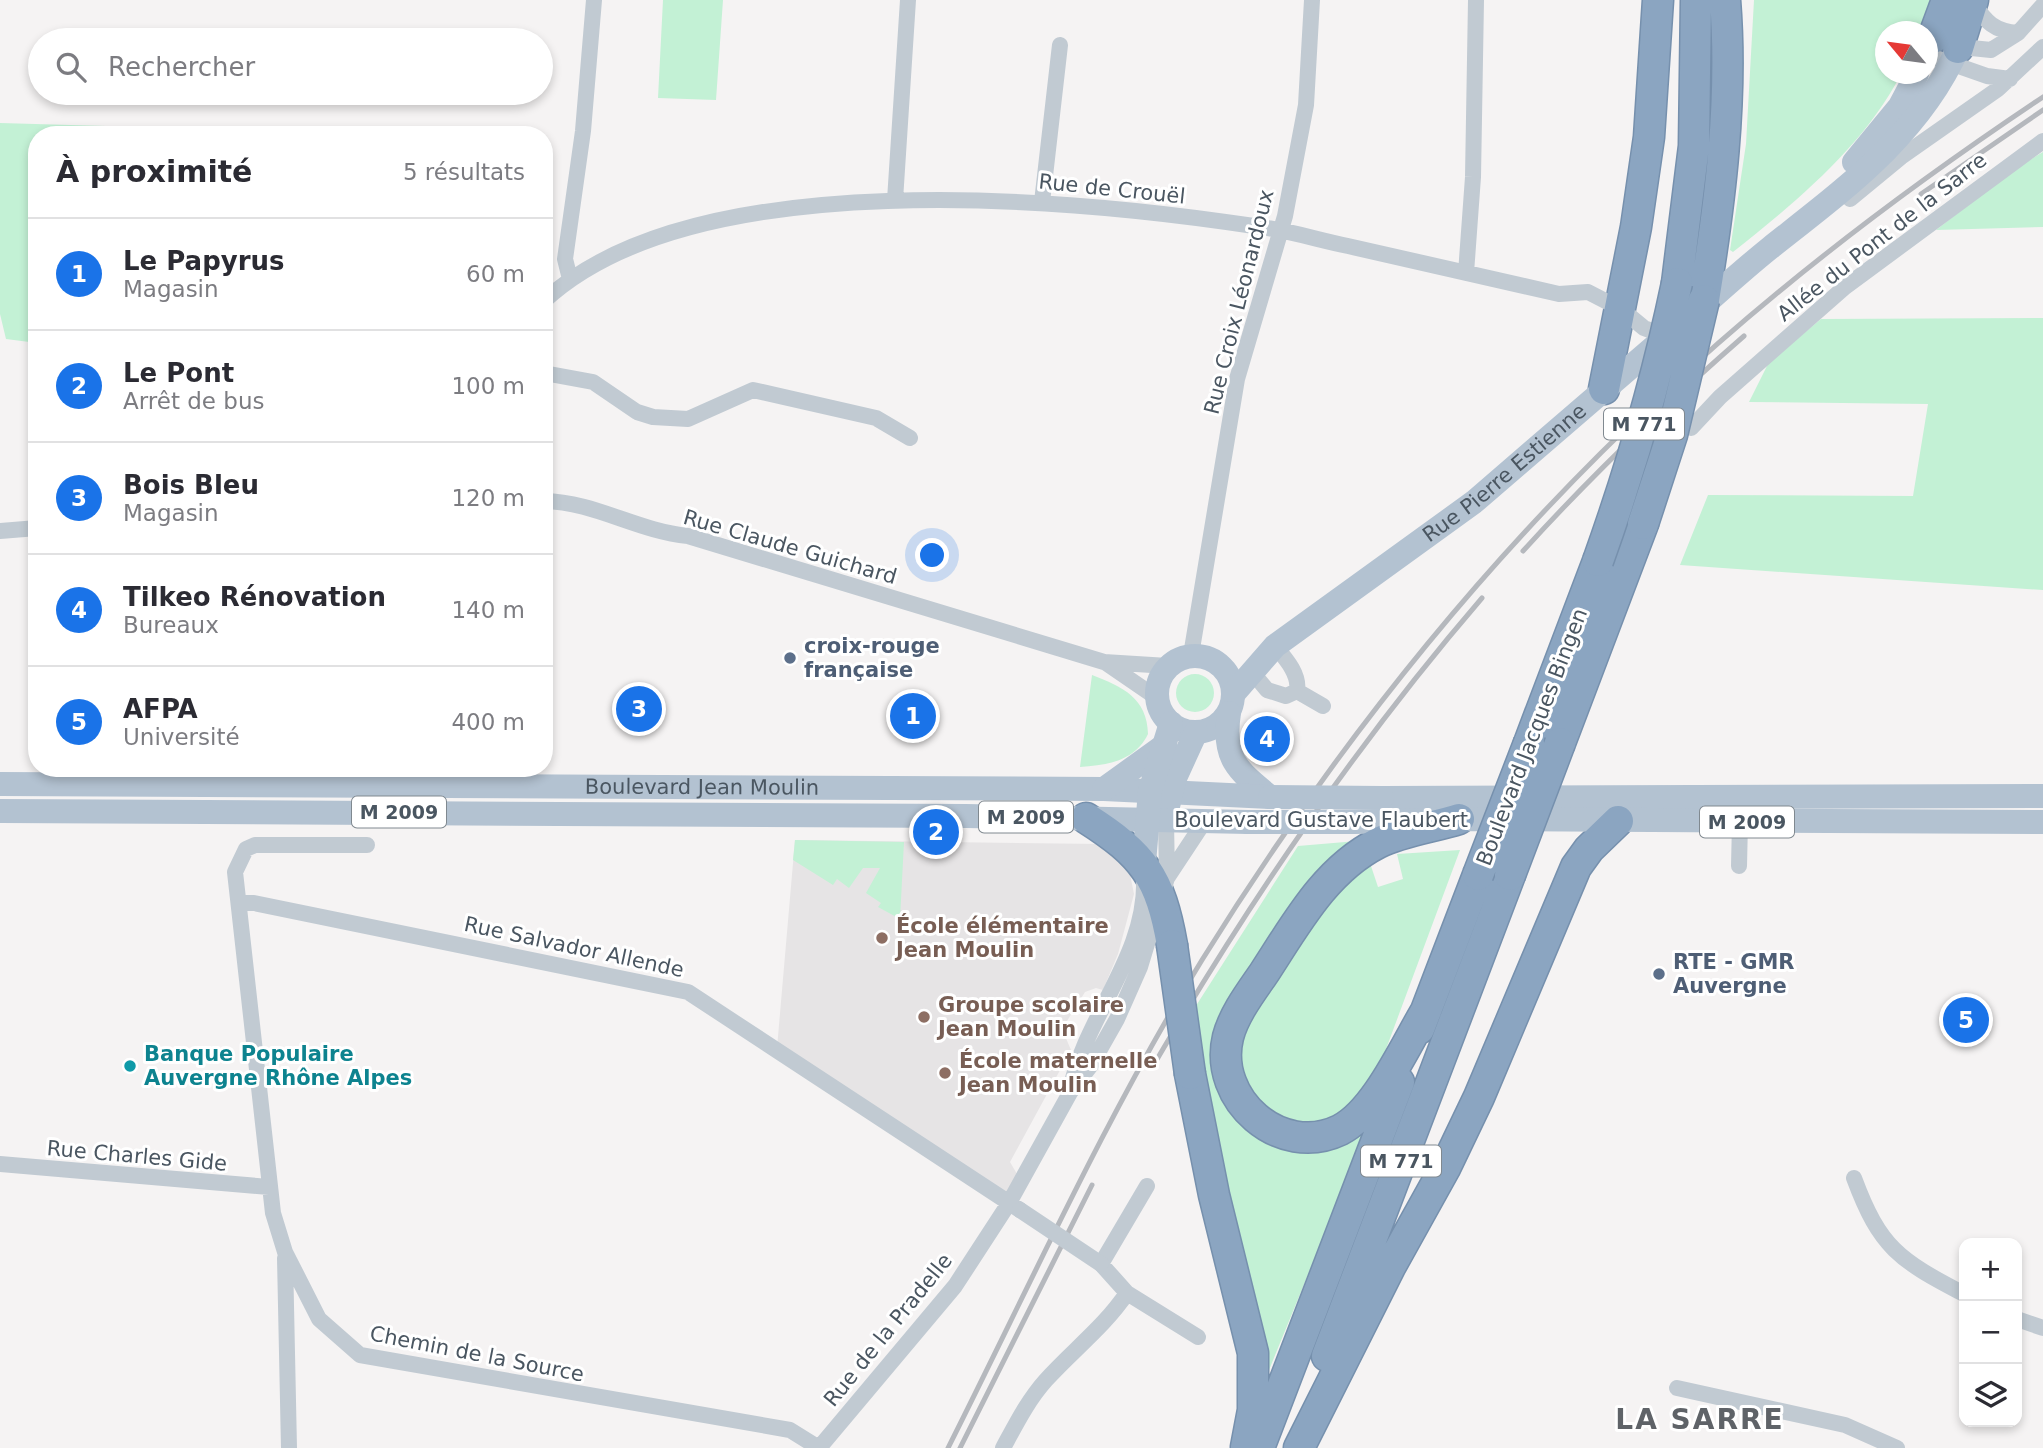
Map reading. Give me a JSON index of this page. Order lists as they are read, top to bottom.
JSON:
{
  "streets": {
    "highway": ["M 771", "Boulevard Jacques Bingen"],
    "main road": [
      "Rue Pierre Estienne",
      "Boulevard Jean Moulin",
      "M 2009",
      "Boulevard Gustave Flaubert"
    ],
    "street": [
      "Rue de Crouël",
      "Allée du Pont de la Sarre",
      "Rue Croix Léonardoux",
      "Rue Claude Guichard",
      "Rue Salvador Allende",
      "Rue Charles Gide",
      "Rue de la Pradelle",
      "Chemin de la Source"
    ]
  },
  "crossings": [
    ["Rue de Crouël", "Rue Croix Léonardoux"],
    ["Rue de Crouël", "Rue Pierre Estienne"],
    ["Rue Croix Léonardoux", "Rue Pierre Estienne"],
    ["Rue Croix Léonardoux", "Rue Claude Guichard"],
    ["Rue Pierre Estienne", "Rue Claude Guichard"],
    ["Boulevard Jean Moulin", "Boulevard Gustave Flaubert"],
    ["Rue Salvador Allende", "Rue de la Pradelle"],
    ["Rue Salvador Allende", "Chemin de la Source"],
    ["Rue Charles Gide", "Chemin de la Source"],
    ["Rue de la Pradelle", "Chemin de la Source"]
  ],
  "districts": ["LA SARRE"],
  "places": [
    "croix-rouge française",
    "École élémentaire Jean Moulin",
    "RTE - GMR Auvergne",
    "Groupe scolaire Jean Moulin",
    "Banque Populaire Auvergne Rhône Alpes",
    "École maternelle Jean Moulin"
  ],
  "north": "top left",
  "page": {
    "search": "Rechercher",
    "heading": ["À proximité", "5 résultats"],
    "list": [
      {
        "mark": "1",
        "name": "Le Papyrus",
        "note": "Magasin",
        "value": "60 m"
      },
      {
        "mark": "2",
        "name": "Le Pont",
        "note": "Arrêt de bus",
        "value": "100 m"
      },
      {
        "mark": "3",
        "name": "Bois Bleu",
        "note": "Magasin",
        "value": "120 m"
      },
      {
        "mark": "4",
        "name": "Tilkeo Rénovation",
        "note": "Bureaux",
        "value": "140 m"
      },
      {
        "mark": "5",
        "name": "AFPA",
        "note": "Université",
        "value": "400 m"
      }
    ],
    "pins": [
      "3",
      "1",
      "4",
      "2",
      "5"
    ],
    "map_buttons": ["+", "−"]
  }
}
